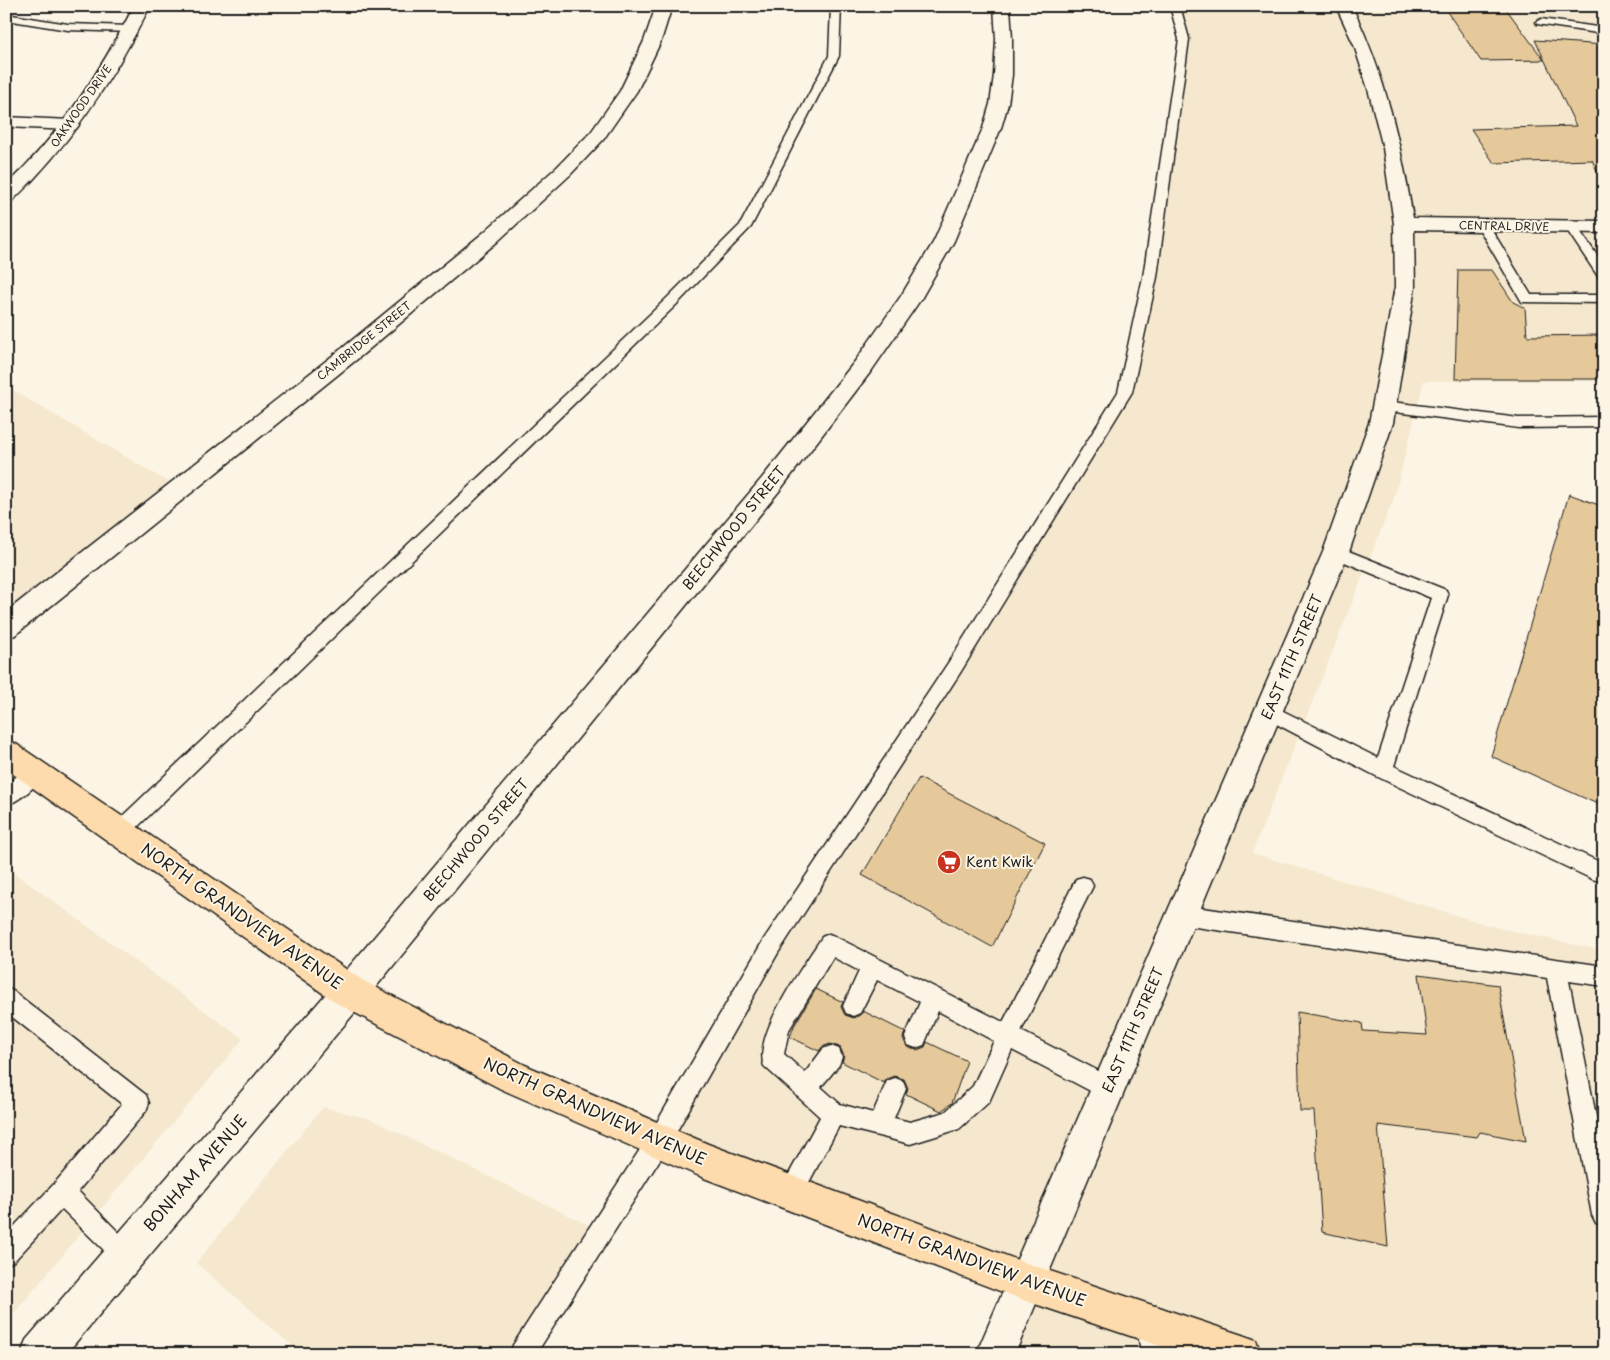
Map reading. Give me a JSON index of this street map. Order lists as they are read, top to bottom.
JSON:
{
  "streets": {
    "main road": ["NORTH GRANDVIEW AVENUE"],
    "street": [
      "OAKWOOD DRIVE",
      "CENTRAL DRIVE",
      "CAMBRIDGE STREET",
      "BEECHWOOD STREET",
      "EAST 11TH STREET",
      "BONHAM AVENUE"
    ]
  },
  "crossings": [
    ["CENTRAL DRIVE", "EAST 11TH STREET"],
    ["BEECHWOOD STREET", "NORTH GRANDVIEW AVENUE"],
    ["BEECHWOOD STREET", "BONHAM AVENUE"],
    ["EAST 11TH STREET", "NORTH GRANDVIEW AVENUE"],
    ["NORTH GRANDVIEW AVENUE", "BONHAM AVENUE"]
  ],
  "places": {
    "supermarket": ["Kent Kwik"]
  }
}
